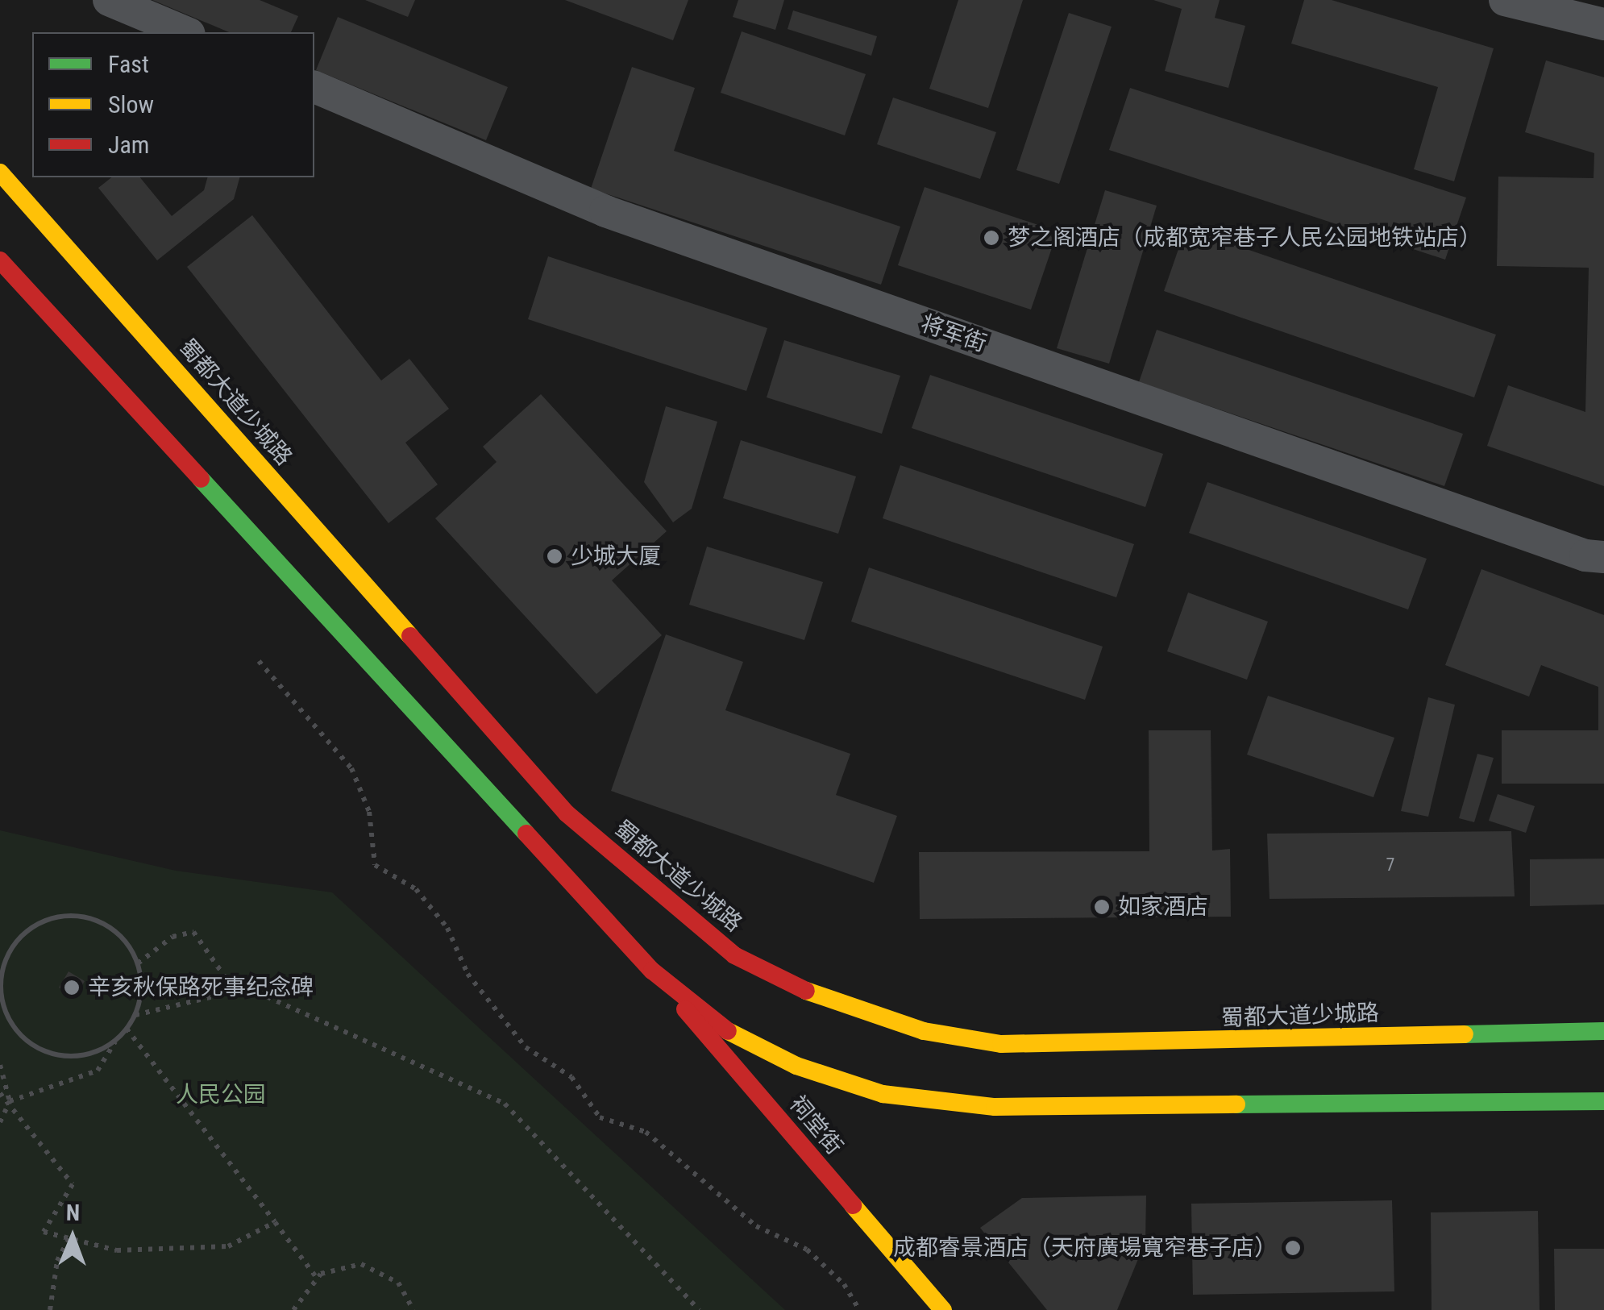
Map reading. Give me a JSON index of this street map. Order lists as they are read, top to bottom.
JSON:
{
  "streets": {
    "main road": ["蜀都大道少城路", "祠堂街"],
    "street": ["将军街"]
  },
  "parks": ["人民公园"],
  "places": [
    "梦之阁酒店（成都宽窄巷子人民公园地铁站店）",
    "少城大厦",
    "如家酒店",
    "辛亥秋保路死事纪念碑",
    "成都睿景酒店（天府廣場寬窄巷子店）"
  ],
  "house_numbers": ["7"],
  "legend": ["Fast", "Slow", "Jam"],
  "north": "top"
}
